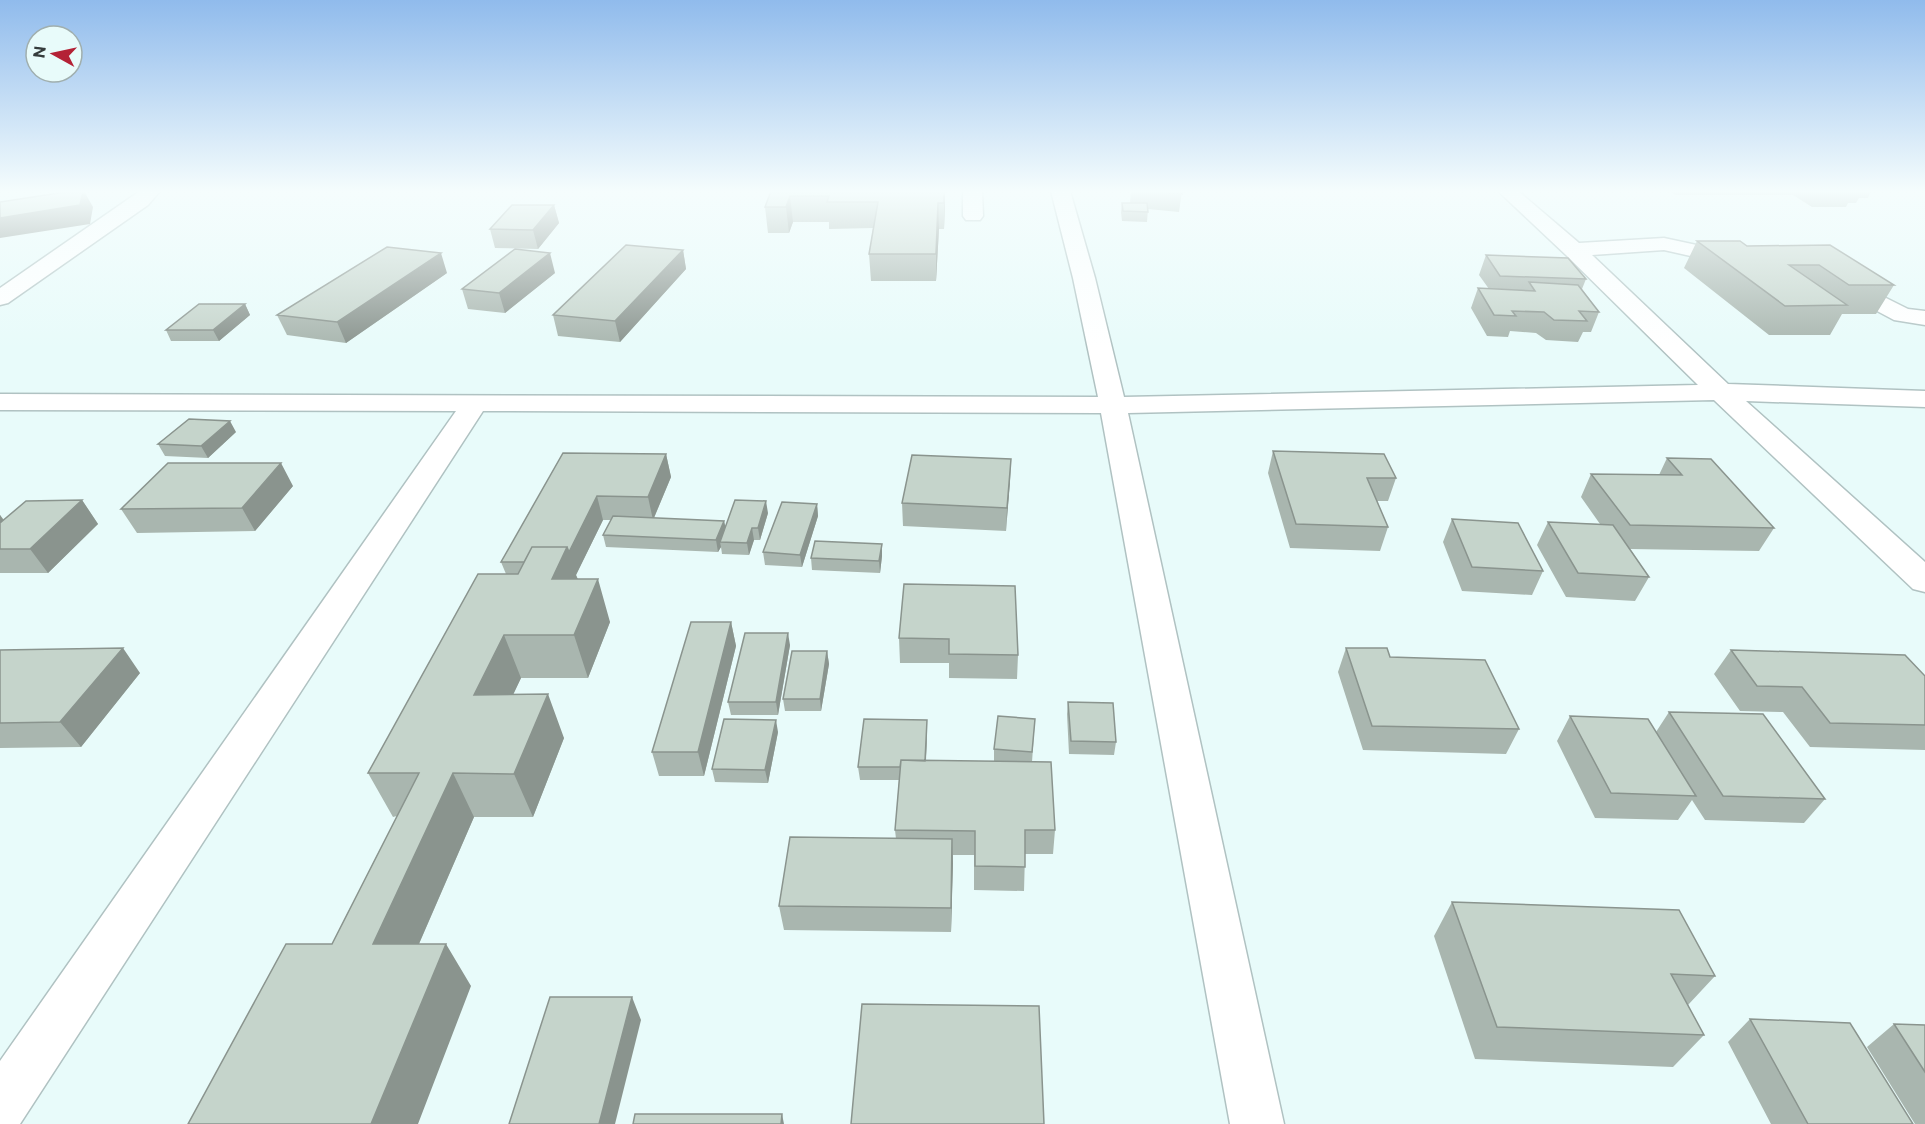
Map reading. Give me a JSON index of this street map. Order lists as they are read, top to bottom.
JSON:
{
  "north": "left"
}
